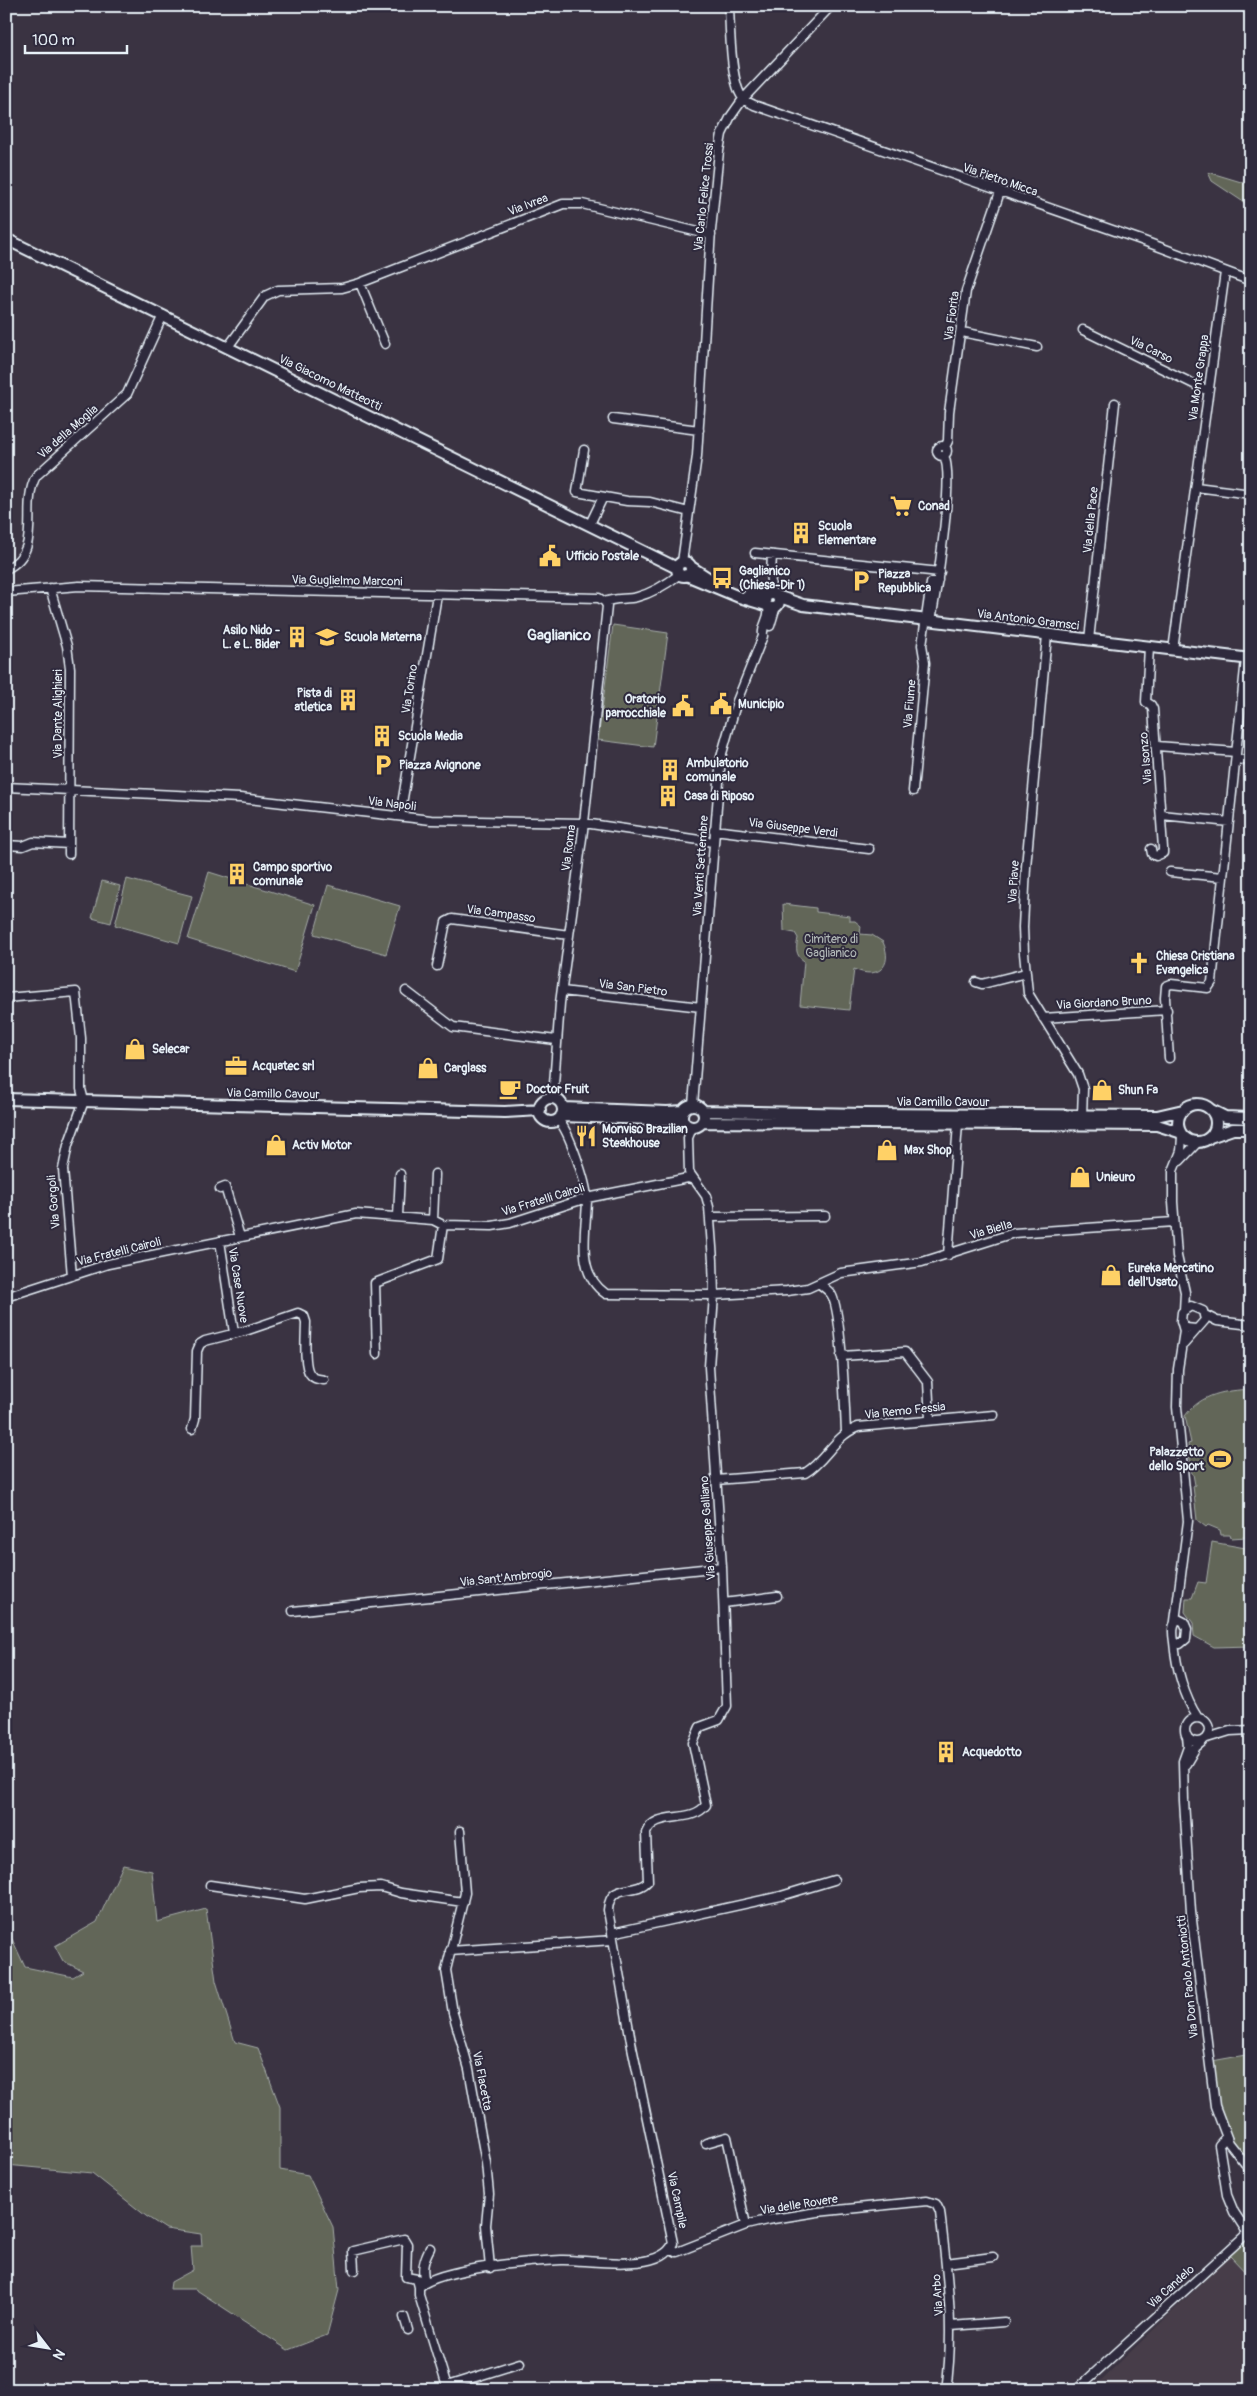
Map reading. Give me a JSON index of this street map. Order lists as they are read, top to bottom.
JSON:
{
  "streets": {
    "main road": ["Via Giacomo Matteotti", "Via Antonio Gramsci", "Via Camillo Cavour"],
    "street": [
      "Via Pietro Micca",
      "Via Carlo Felice Trossi",
      "Via Ivrea",
      "Via Fiorita",
      "Via Carso",
      "Via Monte Grappa",
      "Via della Moglia",
      "Via della Pace",
      "Via Guglielmo Marconi",
      "Via Torino",
      "Via Fiume",
      "Via Dante Alighieri",
      "Via Isonzo",
      "Via Napoli",
      "Via Giuseppe Verdi",
      "Via Roma",
      "Via Venti Settembre",
      "Via Piave",
      "Via Campasso",
      "Via San Pietro",
      "Via Giordano Bruno",
      "Via Fratelli Cairoli",
      "Via Gorgoli",
      "Via Biella",
      "Via Case Nuove",
      "Via Remo Fessia",
      "Via Giuseppe Galliano",
      "Via Sant'Ambrogio",
      "Via Don Paolo Antoniotti",
      "Via Flacetta",
      "Via Campile",
      "Via delle Rovere",
      "Via Candelo",
      "Via Arbo"
    ]
  },
  "crossings": [
    ["Via Pietro Micca", "Via Carlo Felice Trossi"],
    ["Via Pietro Micca", "Via Fiorita"],
    ["Via Pietro Micca", "Via Monte Grappa"],
    ["Via Carlo Felice Trossi", "Via Ivrea"],
    ["Via Carlo Felice Trossi", "Via Giacomo Matteotti"],
    ["Via Carlo Felice Trossi", "Via Guglielmo Marconi"],
    ["Via Carlo Felice Trossi", "Via Antonio Gramsci"],
    ["Via Ivrea", "Via Giacomo Matteotti"],
    ["Via Carso", "Via Monte Grappa"],
    ["Via Monte Grappa", "Via Antonio Gramsci"],
    ["Via Giacomo Matteotti", "Via della Moglia"],
    ["Via Giacomo Matteotti", "Via Guglielmo Marconi"],
    ["Via Giacomo Matteotti", "Via Antonio Gramsci"],
    ["Via della Pace", "Via Antonio Gramsci"],
    ["Via Guglielmo Marconi", "Via Antonio Gramsci"],
    ["Via Guglielmo Marconi", "Via Torino"],
    ["Via Guglielmo Marconi", "Via Dante Alighieri"],
    ["Via Guglielmo Marconi", "Via Roma"],
    ["Via Antonio Gramsci", "Via Fiume"],
    ["Via Antonio Gramsci", "Via Isonzo"],
    ["Via Antonio Gramsci", "Via Venti Settembre"],
    ["Via Antonio Gramsci", "Via Piave"],
    ["Via Torino", "Via Napoli"],
    ["Via Dante Alighieri", "Via Napoli"],
    ["Via Napoli", "Via Roma"],
    ["Via Napoli", "Via Venti Settembre"],
    ["Via Giuseppe Verdi", "Via Venti Settembre"],
    ["Via Roma", "Via Campasso"],
    ["Via Roma", "Via San Pietro"],
    ["Via Roma", "Via Camillo Cavour"],
    ["Via Venti Settembre", "Via San Pietro"],
    ["Via Venti Settembre", "Via Camillo Cavour"],
    ["Via Venti Settembre", "Via Giuseppe Galliano"],
    ["Via Piave", "Via Giordano Bruno"],
    ["Via Piave", "Via Camillo Cavour"],
    ["Via Camillo Cavour", "Via Gorgoli"],
    ["Via Camillo Cavour", "Via Giuseppe Galliano"],
    ["Via Fratelli Cairoli", "Via Gorgoli"],
    ["Via Fratelli Cairoli", "Via Biella"],
    ["Via Fratelli Cairoli", "Via Case Nuove"],
    ["Via Fratelli Cairoli", "Via Giuseppe Galliano"],
    ["Via Biella", "Via Giuseppe Galliano"],
    ["Via Remo Fessia", "Via Giuseppe Galliano"],
    ["Via Giuseppe Galliano", "Via Sant'Ambrogio"],
    ["Via Giuseppe Galliano", "Via Campile"],
    ["Via Campile", "Via delle Rovere"],
    ["Via delle Rovere", "Via Arbo"]
  ],
  "districts": ["Gaglianico"],
  "parks": ["Cimitero di Gaglianico"],
  "places": {
    "supermarket": ["Conad"],
    "building": [
      "Scuola Elementare",
      "Asilo Nido - L. e L. Bider",
      "Pista di atletica",
      "Scuola Media",
      "Ambulatorio comunale",
      "Casa di Riposo",
      "Campo sportivo comunale",
      "Acquedotto"
    ],
    "public building": ["Ufficio Postale", "Municipio", "Oratorio parrocchiale"],
    "bus stop": ["Gaglianico (Chiesa-Dir 1)"],
    "parking": ["Piazza Repubblica", "Piazza Avignone"],
    "school or university": ["Scuola Materna"],
    "church": ["Chiesa Cristiana Evangelica"],
    "shop": [
      "Selecar",
      "Carglass",
      "Shun Fa",
      "Activ Motor",
      "Max Shop",
      "Unieuro",
      "Eureka Mercatino dell'Usato"
    ],
    "office": ["Acquatec srl"],
    "cafe": ["Doctor Fruit"],
    "restaurant": ["Monviso Brazilian Steakhouse"],
    "sports": ["Palazzetto dello Sport"]
  },
  "scale_bar": "100 m",
  "north": "bottom right"
}
